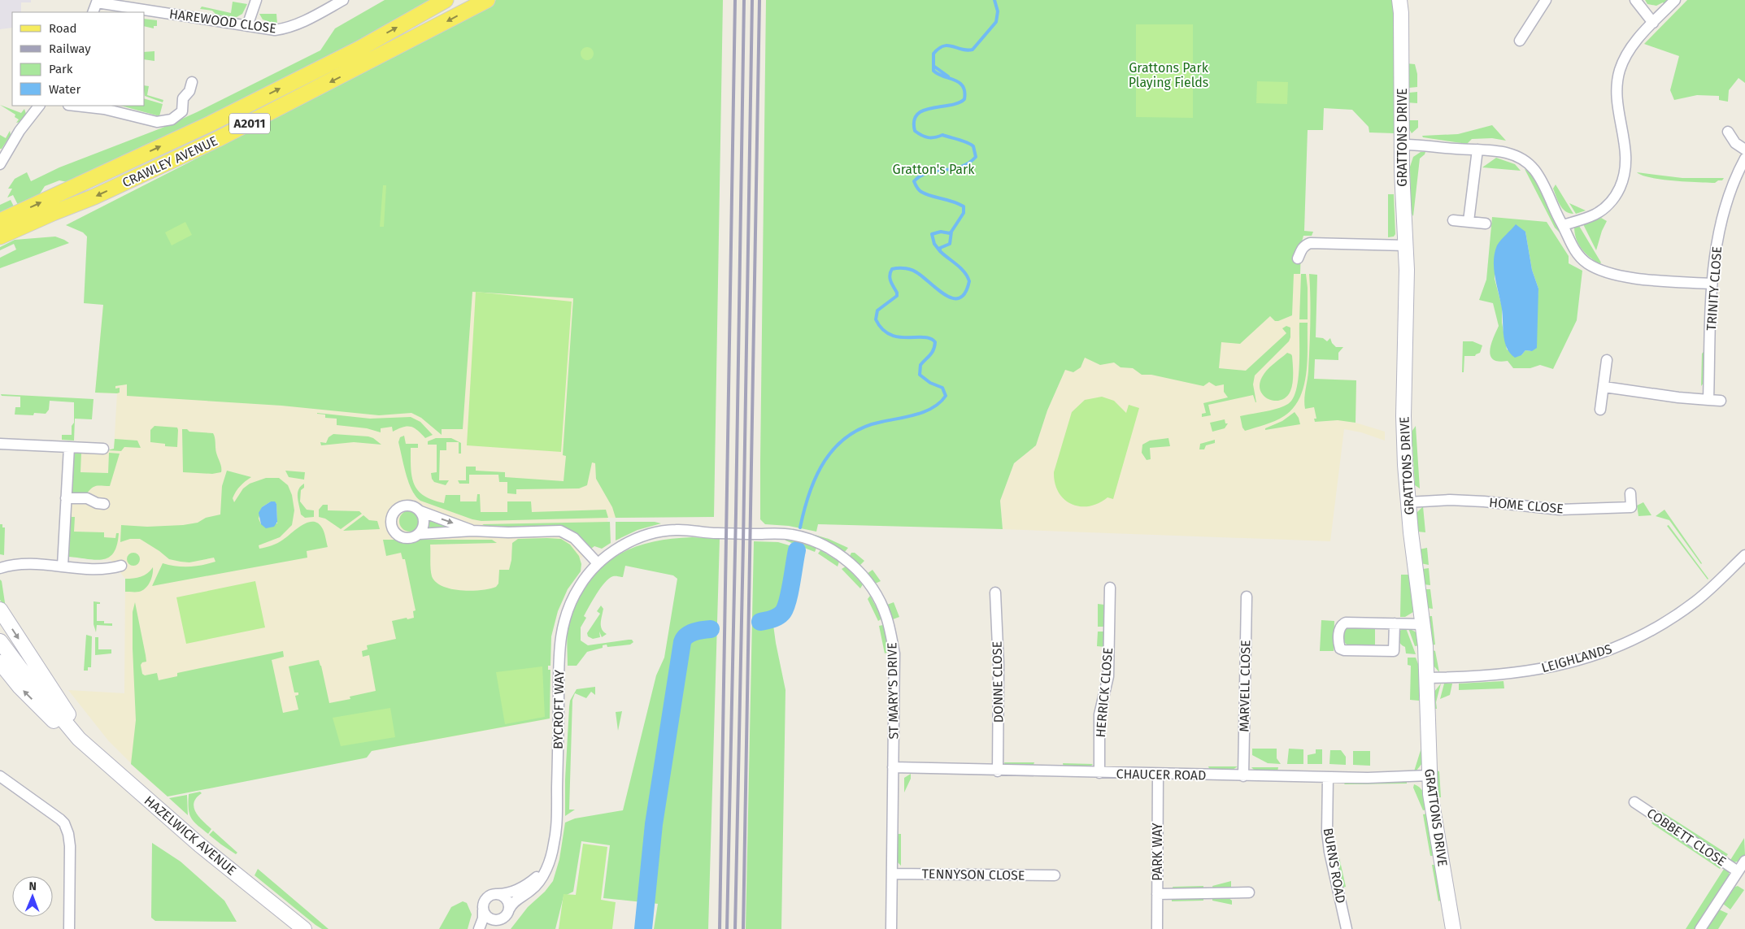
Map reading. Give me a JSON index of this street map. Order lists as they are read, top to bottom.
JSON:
{
  "streets": {
    "main road": ["A2011", "CRAWLEY AVENUE"],
    "street": [
      "HAREWOOD CLOSE",
      "GRATTONS DRIVE",
      "TRINITY CLOSE",
      "HOME CLOSE",
      "LEIGHLANDS",
      "DONNE CLOSE",
      "MARVELL CLOSE",
      "ST MARY'S DRIVE",
      "HERRICK CLOSE",
      "BYCROFT WAY",
      "CHAUCER ROAD",
      "HAZELWICK AVENUE",
      "COBBETT CLOSE",
      "PARK WAY",
      "BURNS ROAD",
      "TENNYSON CLOSE"
    ]
  },
  "crossings": [
    ["GRATTONS DRIVE", "HOME CLOSE"],
    ["GRATTONS DRIVE", "LEIGHLANDS"],
    ["GRATTONS DRIVE", "CHAUCER ROAD"],
    ["DONNE CLOSE", "CHAUCER ROAD"],
    ["MARVELL CLOSE", "CHAUCER ROAD"],
    ["ST MARY'S DRIVE", "BYCROFT WAY"],
    ["ST MARY'S DRIVE", "CHAUCER ROAD"],
    ["ST MARY'S DRIVE", "TENNYSON CLOSE"],
    ["HERRICK CLOSE", "CHAUCER ROAD"],
    ["CHAUCER ROAD", "PARK WAY"],
    ["CHAUCER ROAD", "BURNS ROAD"]
  ],
  "parks": ["Grattons Park Playing Fields", "Gratton's Park"],
  "legend": [
    "Road",
    "Railway",
    "Park",
    "Water"
  ],
  "north": "top"
}
